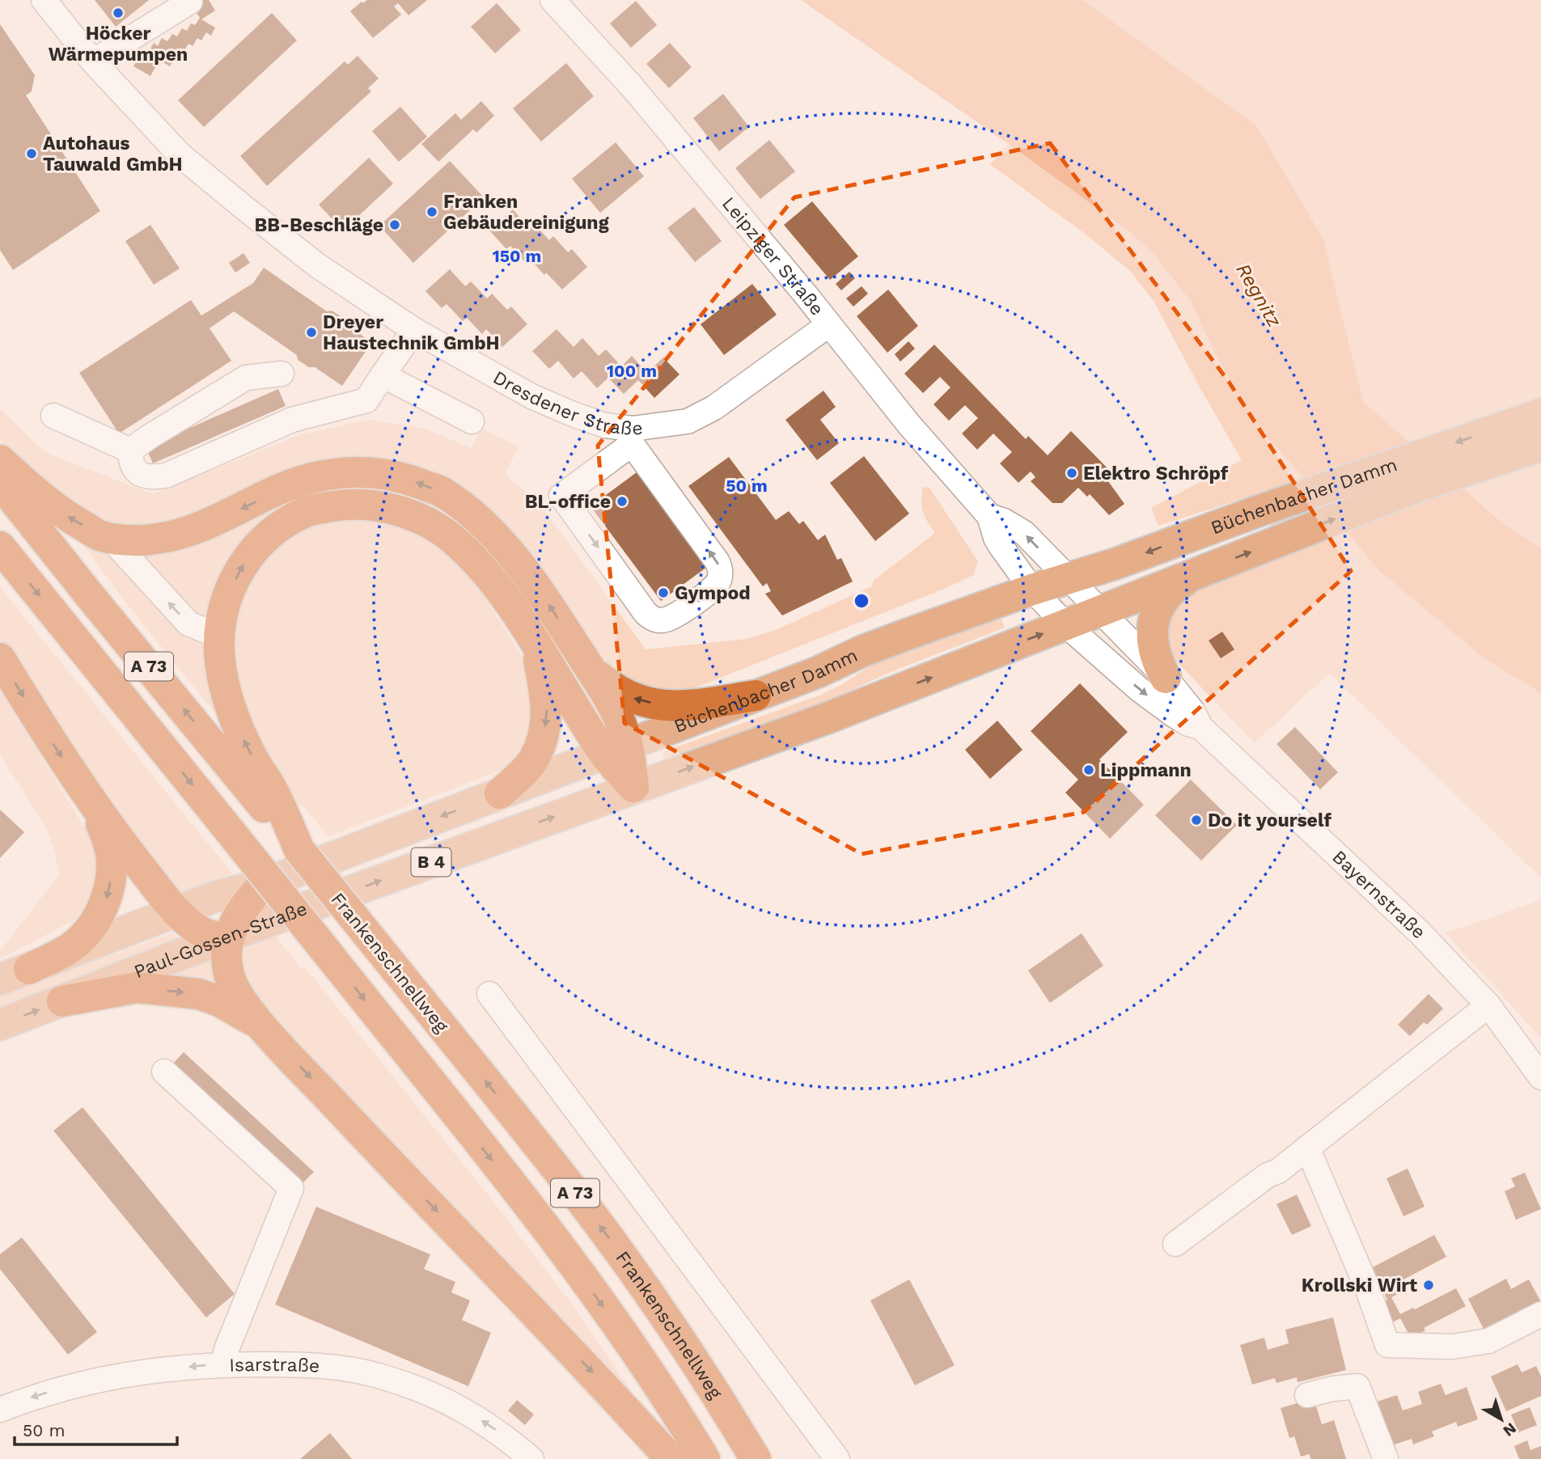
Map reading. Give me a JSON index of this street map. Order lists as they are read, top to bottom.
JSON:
{
  "streets": {
    "highway": ["A 73", "Frankenschnellweg"],
    "main road": ["Büchenbacher Damm", "B 4", "Paul-Gossen-Straße"],
    "street": [
      "Leipziger Straße",
      "Dresdener Straße",
      "Bayernstraße",
      "Isarstraße"
    ]
  },
  "crossings": [
    ["Leipziger Straße", "Dresdener Straße"],
    ["Leipziger Straße", "Büchenbacher Damm"],
    ["Büchenbacher Damm", "Bayernstraße"],
    ["Büchenbacher Damm", "Paul-Gossen-Straße"]
  ],
  "one_way": ["Isarstraße"],
  "water": ["Regnitz"],
  "places": [
    "Höcker Wärmepumpen",
    "Autohaus Tauwald GmbH",
    "Franken Gebäudereinigung",
    "BB-Beschläge",
    "Dreyer Haustechnik GmbH",
    "Elektro Schröpf",
    "BL-office",
    "Gympod",
    "Lippmann",
    "Do it yourself",
    "Krollski Wirt"
  ],
  "scale_bar": "50 m",
  "north": "bottom right",
  "rings": ["150 m", "100 m", "50 m"]
}
